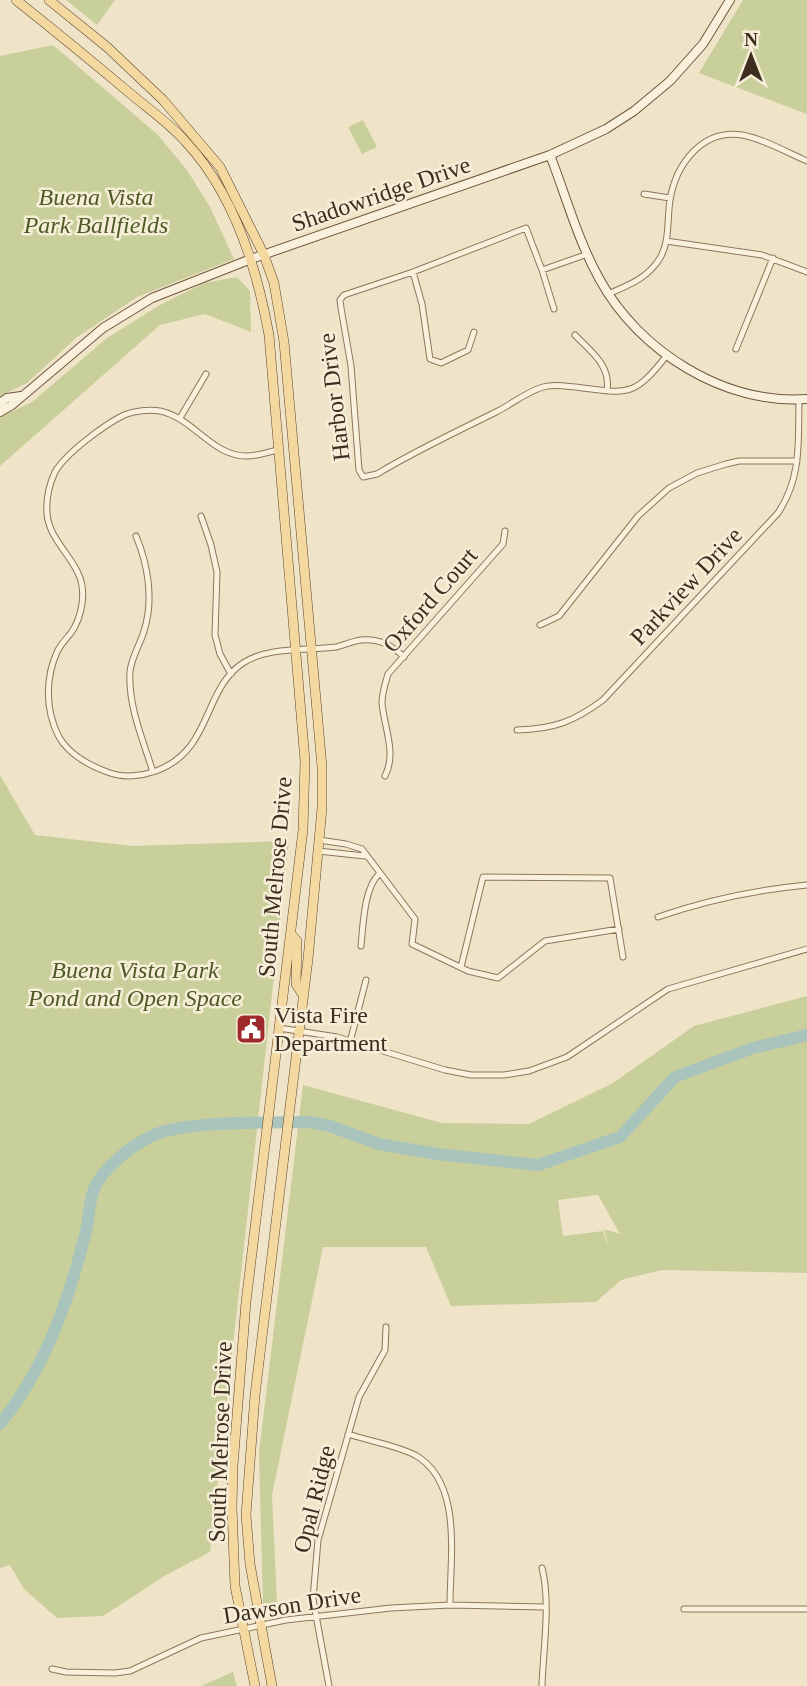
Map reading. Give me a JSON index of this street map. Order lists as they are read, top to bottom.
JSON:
{
  "streets": {
    "main road": ["South Melrose Drive"],
    "street": [
      "Shadowridge Drive",
      "Harbor Drive",
      "Parkview Drive",
      "Oxford Court",
      "Opal Ridge",
      "Dawson Drive"
    ]
  },
  "crossings": [
    ["Shadowridge Drive", "South Melrose Drive"],
    ["South Melrose Drive", "Dawson Drive"],
    ["Opal Ridge", "Dawson Drive"]
  ],
  "parks": ["Buena Vista Park Ballfields", "Buena Vista Park Pond and Open Space"],
  "places": {
    "public building": ["Vista Fire Department"]
  },
  "north": "top"
}
